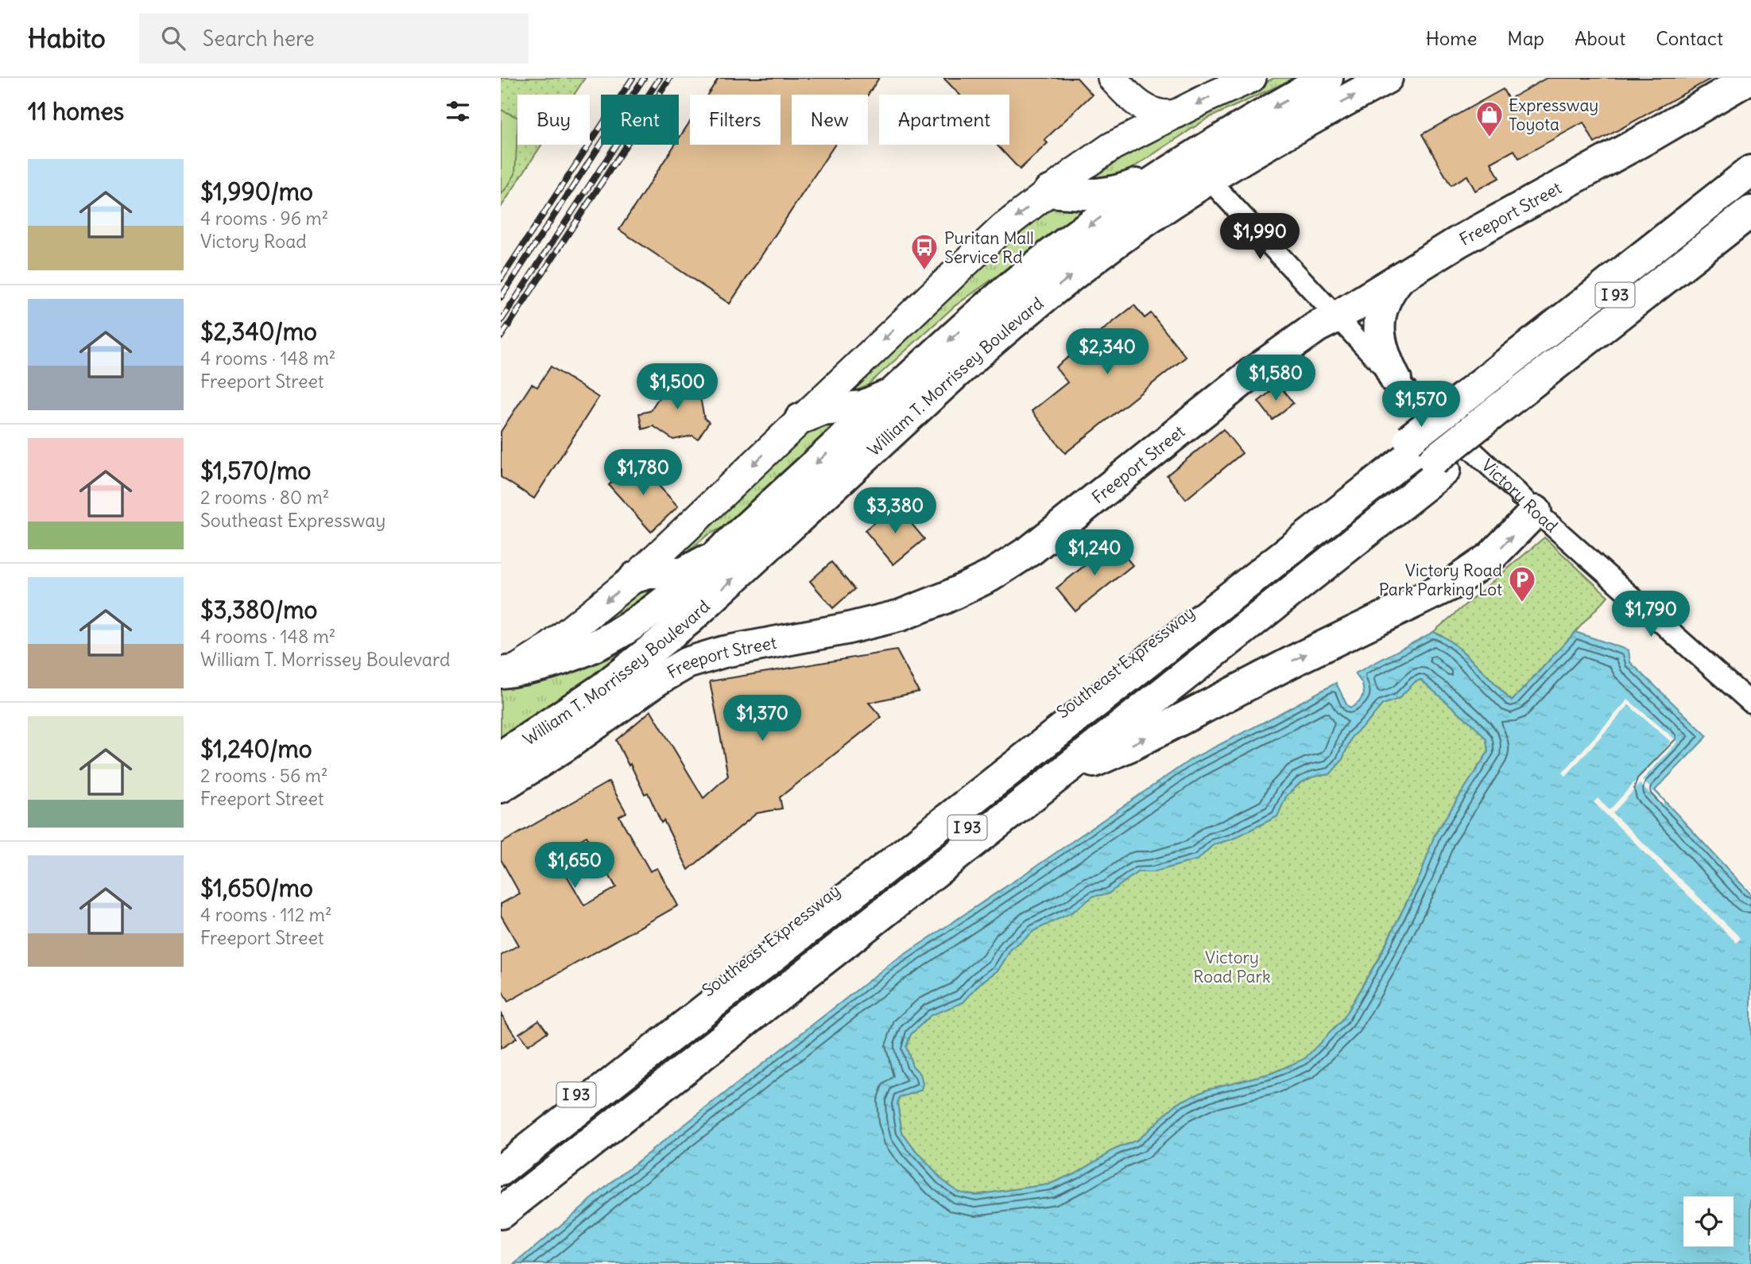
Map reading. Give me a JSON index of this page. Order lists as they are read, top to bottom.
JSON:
{
  "streets": {
    "main road": [
      "Freeport Street",
      "I 93",
      "William T. Morrissey Boulevard",
      "Southeast Expressway"
    ],
    "street": ["Victory Road"]
  },
  "crossings": [
    ["Freeport Street", "William T. Morrissey Boulevard"],
    ["Freeport Street", "Victory Road"],
    ["I 93", "Southeast Expressway"],
    ["William T. Morrissey Boulevard", "Victory Road"]
  ],
  "parks": ["Victory Road Park"],
  "places": {
    "shop": ["Expressway Toyota"],
    "bus stop": ["Puritan Mall Service Rd"],
    "parking": ["Victory Road Park Parking Lot"]
  },
  "page": {
    "header": "Habito",
    "search": "Search here",
    "nav": [
      "Home",
      "Map",
      "About",
      "Contact"
    ],
    "heading": "11 homes",
    "chip": [
      "Buy",
      "Rent",
      "Filters",
      "New",
      "Apartment"
    ],
    "list": [
      {
        "name": "$1,990/mo",
        "note": "4 rooms · 96 m² · Victory Road"
      },
      {
        "name": "$2,340/mo",
        "note": "4 rooms · 148 m² · Freeport Street"
      },
      {
        "name": "$1,570/mo",
        "note": "2 rooms · 80 m² · Southeast Expressway"
      },
      {
        "name": "$3,380/mo",
        "note": "4 rooms · 148 m² · William T. Morrissey Boulevard"
      },
      {
        "name": "$1,240/mo",
        "note": "2 rooms · 56 m² · Freeport Street"
      },
      {
        "name": "$1,650/mo",
        "note": "4 rooms · 112 m² · Freeport Street"
      }
    ],
    "price": [
      "$1,990",
      "$2,340",
      "$1,580",
      "$1,500",
      "$1,570",
      "$1,780",
      "$3,380",
      "$1,240",
      "$1,790",
      "$1,370",
      "$1,650"
    ]
  }
}
